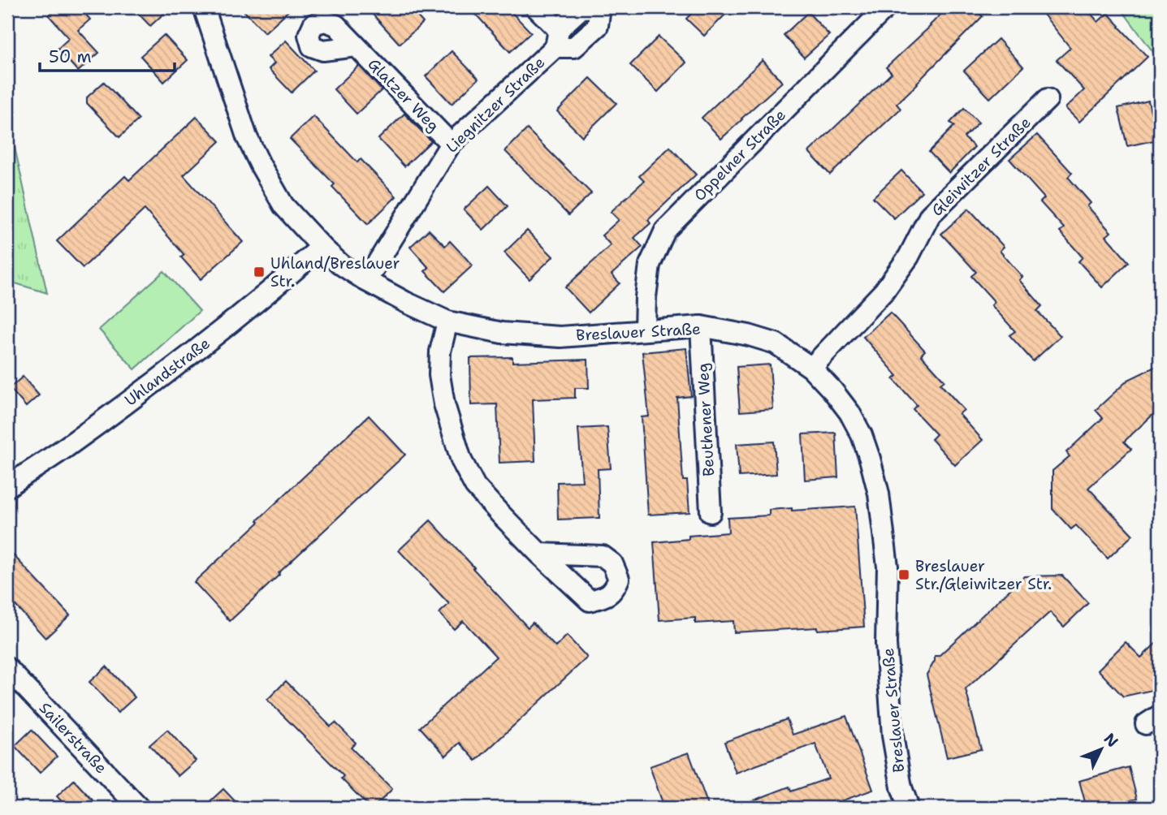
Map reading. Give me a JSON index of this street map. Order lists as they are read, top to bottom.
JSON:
{
  "streets": {
    "street": [
      "Glatzer Weg",
      "Liegnitzer Straße",
      "Oppelner Straße",
      "Gleiwitzer Straße",
      "Breslauer Straße",
      "Uhlandstraße",
      "Beuthener Weg",
      "Sailerstraße"
    ]
  },
  "crossings": [
    ["Glatzer Weg", "Liegnitzer Straße"],
    ["Liegnitzer Straße", "Breslauer Straße"],
    ["Oppelner Straße", "Breslauer Straße"],
    ["Gleiwitzer Straße", "Breslauer Straße"],
    ["Breslauer Straße", "Uhlandstraße"],
    ["Breslauer Straße", "Beuthener Weg"]
  ],
  "places": {
    "transit": ["Uhland/Breslauer Str.", "Breslauer Str./Gleiwitzer Str."]
  },
  "scale_bar": "50 m",
  "north": "top right"
}
